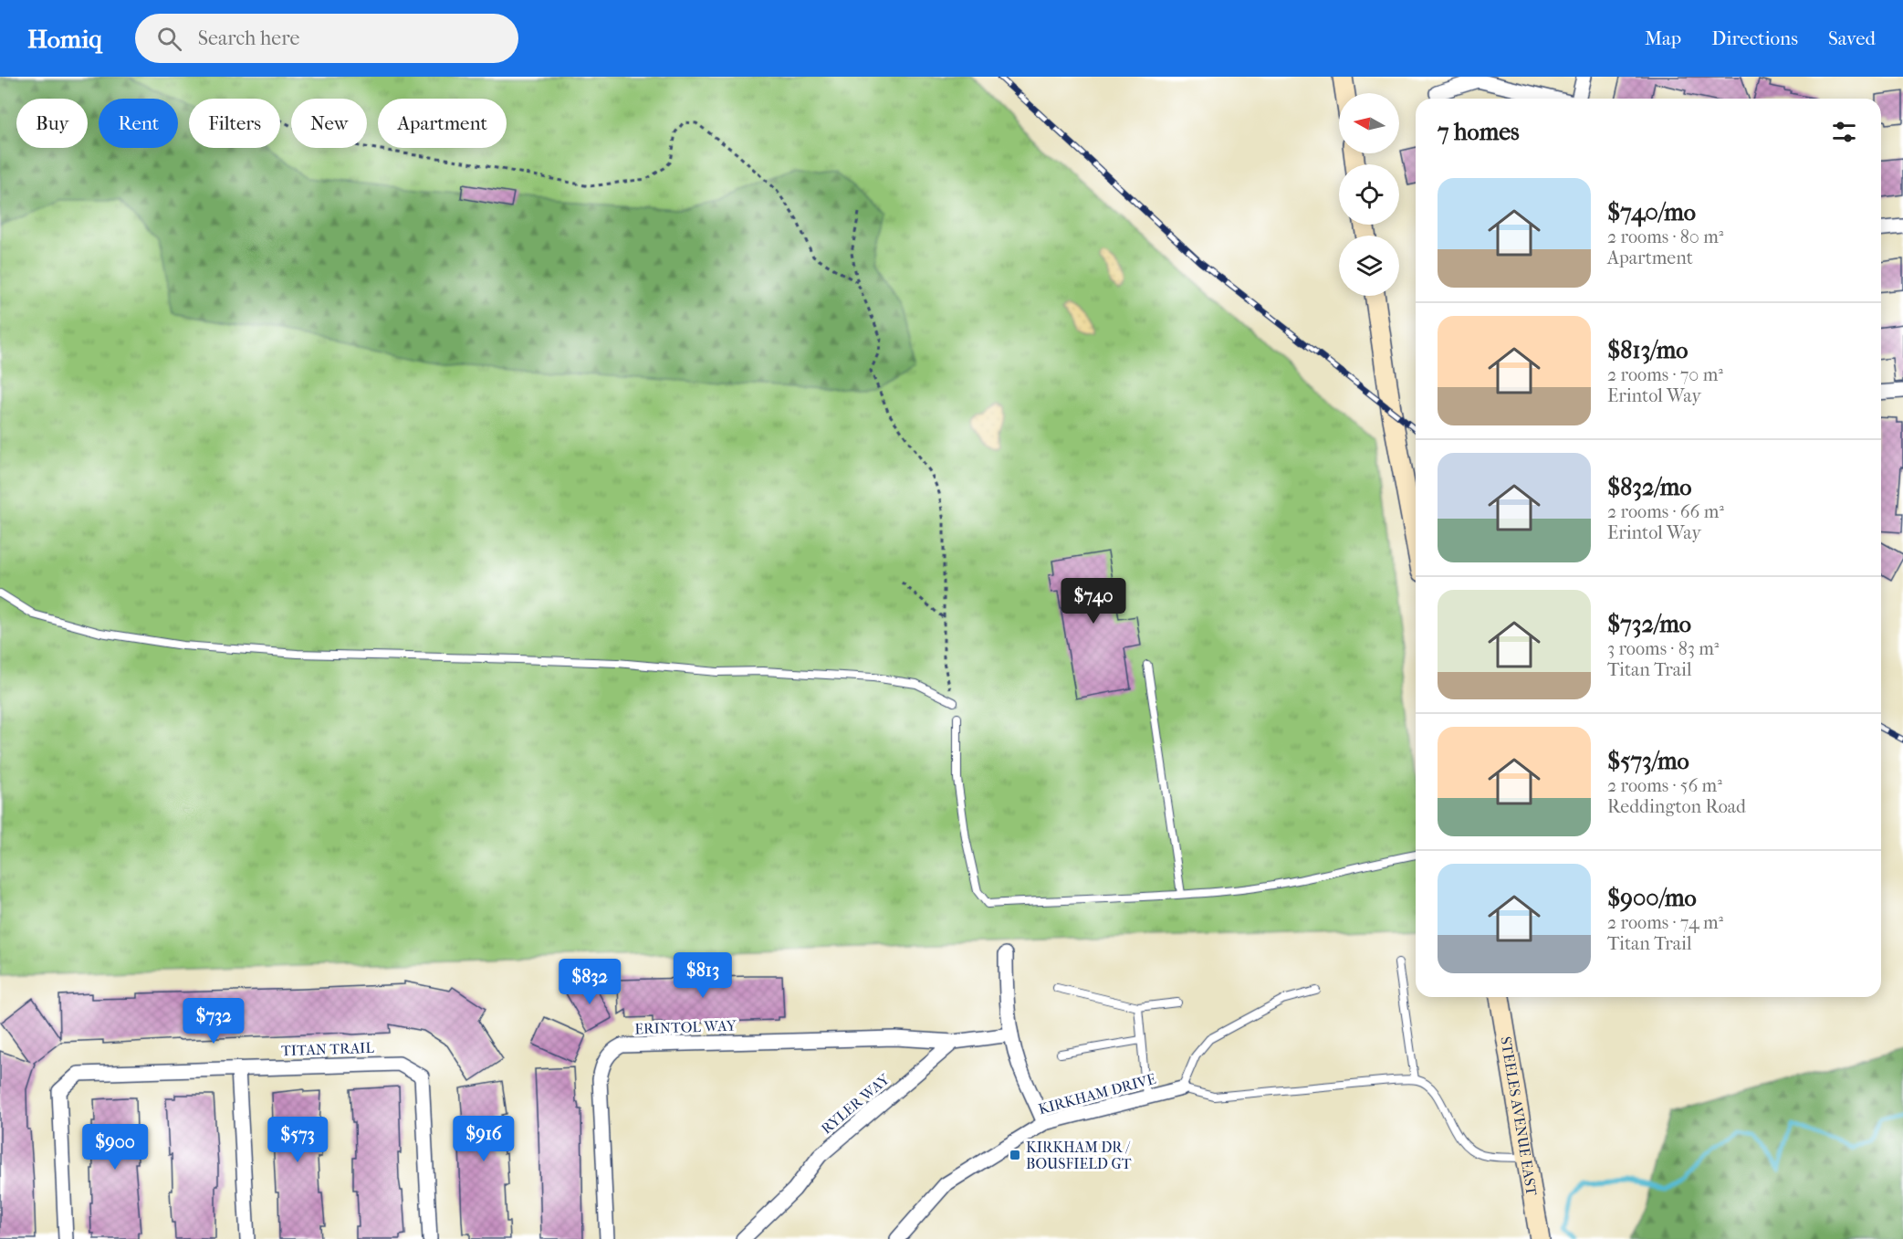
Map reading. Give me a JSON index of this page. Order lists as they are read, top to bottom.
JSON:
{
  "streets": {
    "main road": ["STEELES AVENUE EAST"],
    "street": [
      "ERINTOL WAY",
      "TITAN TRAIL",
      "KIRKHAM DRIVE",
      "RYLER WAY"
    ]
  },
  "crossings": [
    ["ERINTOL WAY", "RYLER WAY"]
  ],
  "places": {
    "transit": ["KIRKHAM DR / BOUSFIELD GT"]
  },
  "north": "left",
  "page": {
    "header": "Homiq",
    "search": "Search here",
    "nav": ["Map", "Directions", "Saved"],
    "chip": [
      "Buy",
      "Rent",
      "Filters",
      "New",
      "Apartment"
    ],
    "heading": "7 homes",
    "list": [
      {
        "name": "$740/mo",
        "note": "2 rooms · 80 m² · Apartment"
      },
      {
        "name": "$813/mo",
        "note": "2 rooms · 70 m² · Erintol Way"
      },
      {
        "name": "$832/mo",
        "note": "2 rooms · 66 m² · Erintol Way"
      },
      {
        "name": "$732/mo",
        "note": "3 rooms · 83 m² · Titan Trail"
      },
      {
        "name": "$573/mo",
        "note": "2 rooms · 56 m² · Reddington Road"
      },
      {
        "name": "$900/mo",
        "note": "2 rooms · 74 m² · Titan Trail"
      }
    ],
    "price": [
      "$740",
      "$813",
      "$832",
      "$732",
      "$916",
      "$573",
      "$900"
    ]
  }
}
